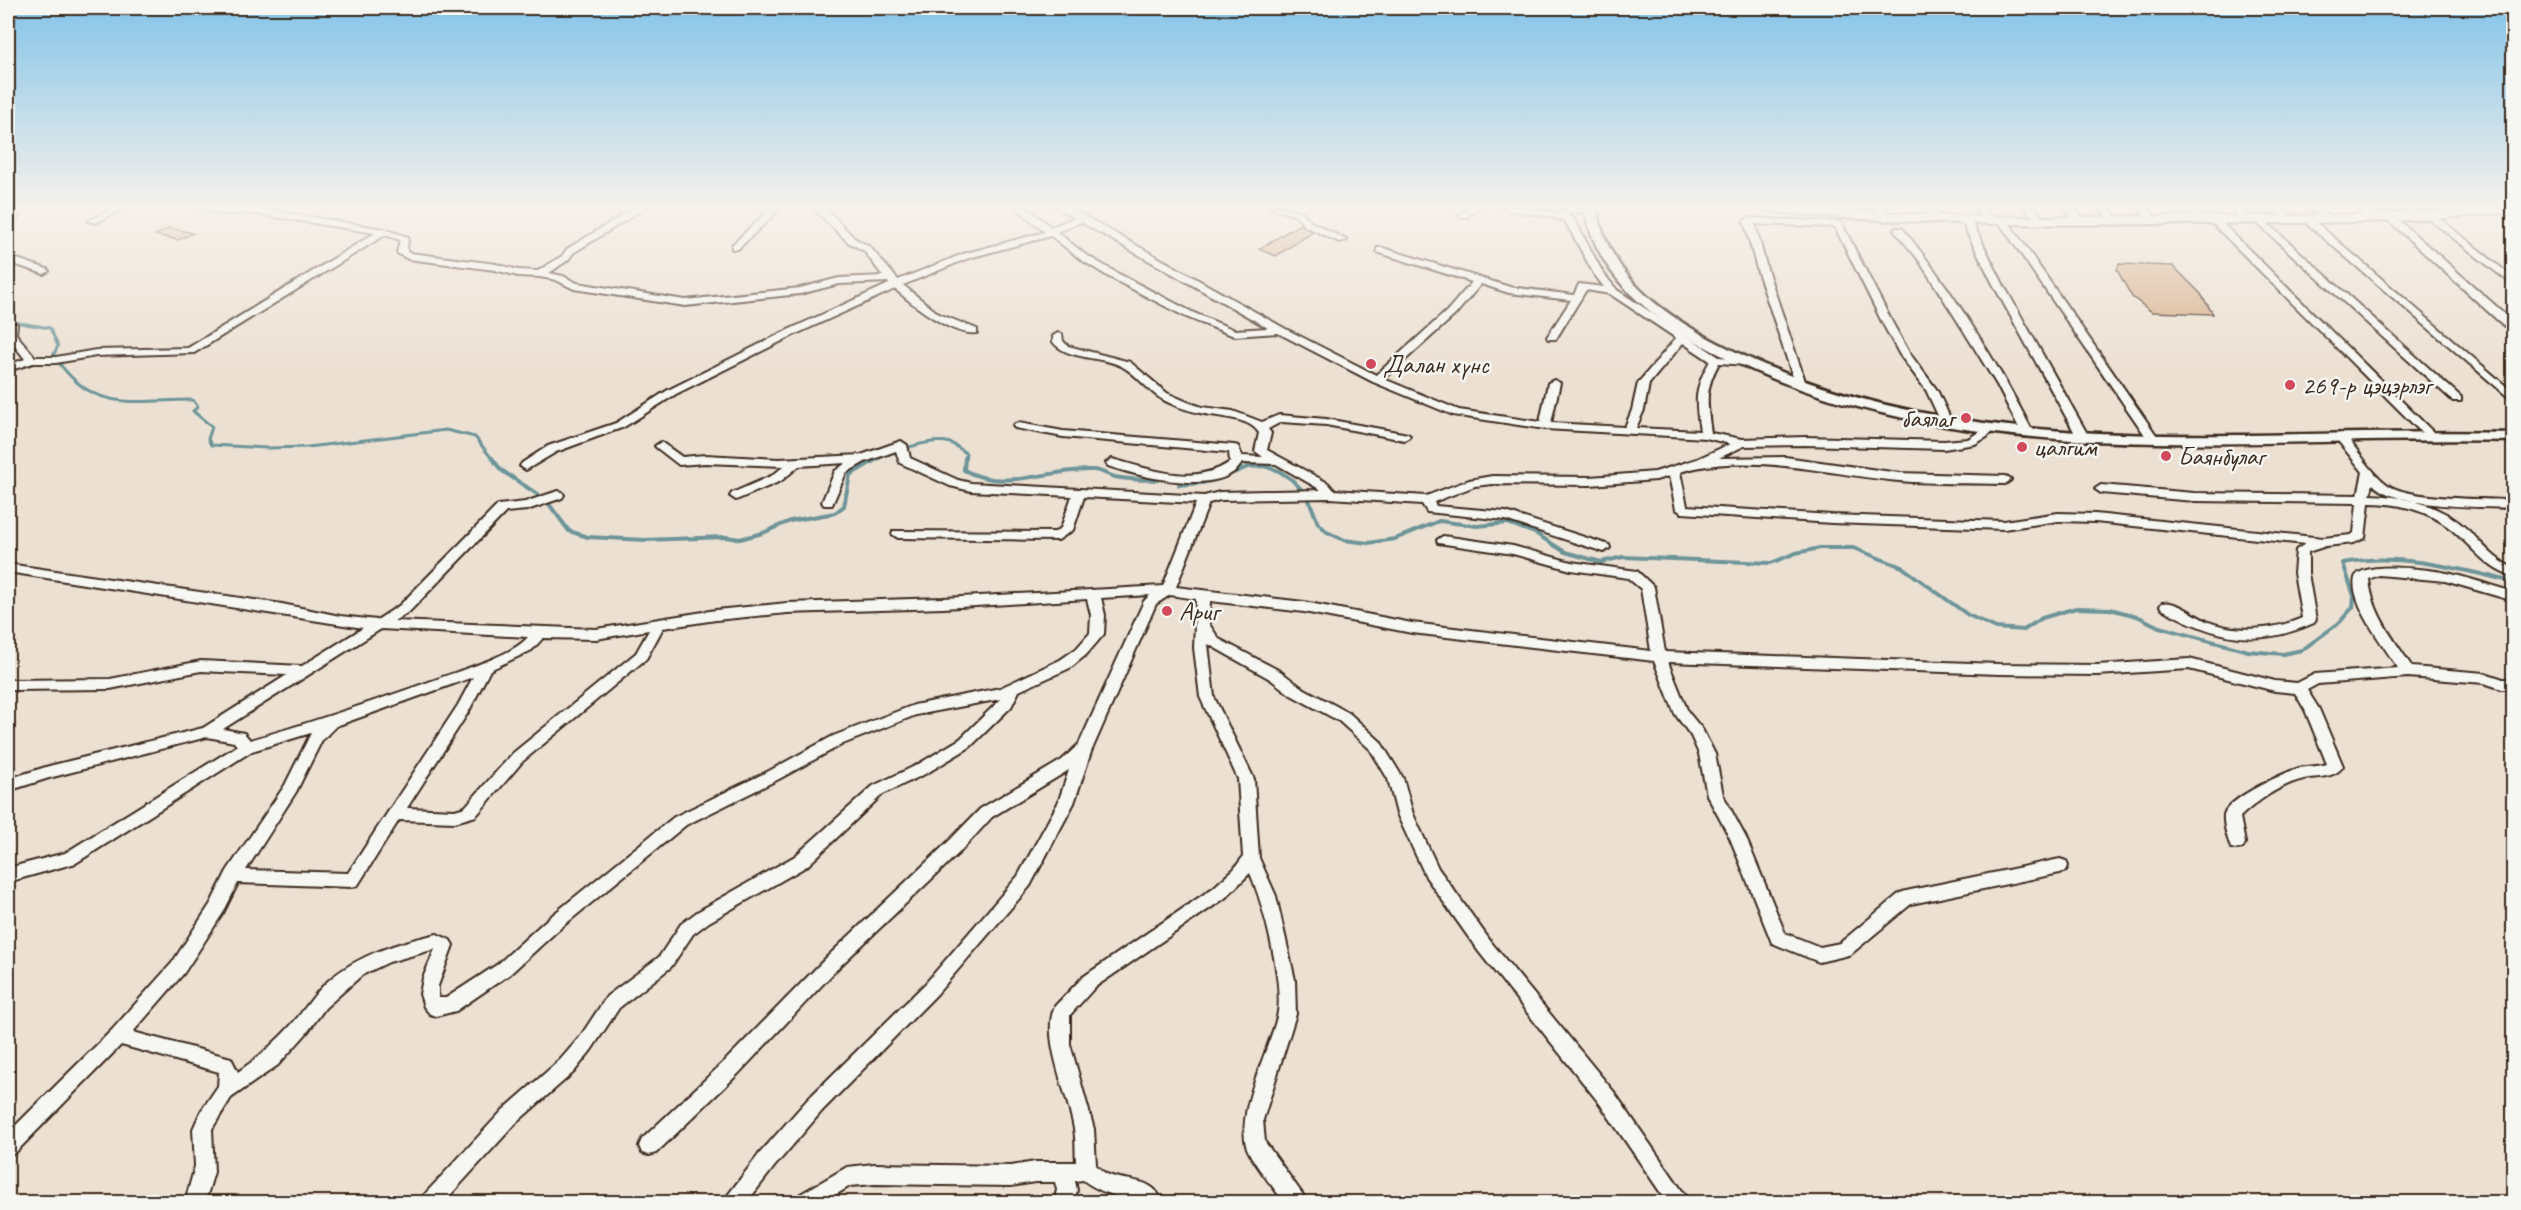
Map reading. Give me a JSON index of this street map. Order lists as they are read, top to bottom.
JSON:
{
  "places": [
    "Далан хүнс",
    "269-р цэцэрлэг",
    "баялаг",
    "цалгим",
    "Баянбулаг",
    "Ариг"
  ]
}
